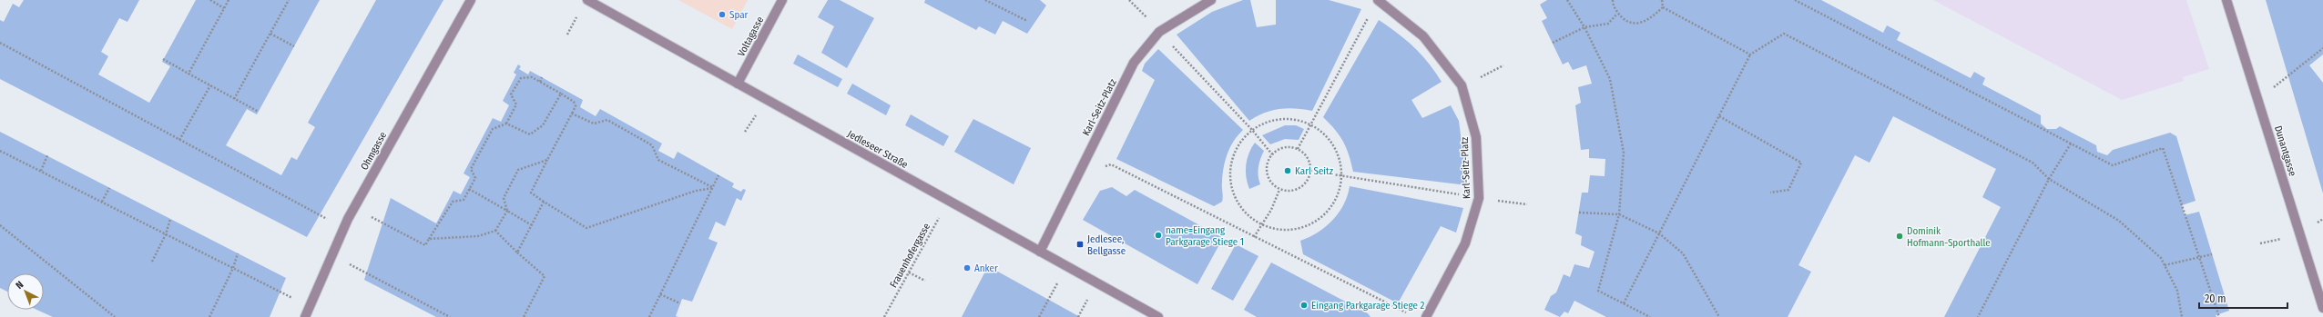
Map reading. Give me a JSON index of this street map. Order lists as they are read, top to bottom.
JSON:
{
  "streets": {
    "street": [
      "Voltagasse",
      "Karl-Seitz-Platz",
      "Jedleseer Straße",
      "Ohmgasse",
      "Dunantgasse"
    ],
    "path": ["Frauenhofergasse"]
  },
  "crossings": [
    ["Voltagasse", "Jedleseer Straße"],
    ["Karl-Seitz-Platz", "Jedleseer Straße"],
    ["Jedleseer Straße", "Frauenhofergasse"]
  ],
  "places": {
    "other": [
      "Spar",
      "Karl Seitz",
      "name=Eingang Parkgarage Stiege 1",
      "Dominik Hofmann-Sporthalle",
      "Anker",
      "Eingang Parkgarage Stiege 2"
    ],
    "transit": ["Jedlesee, Bellgasse"]
  },
  "scale_bar": "20 m",
  "north": "top left"
}
